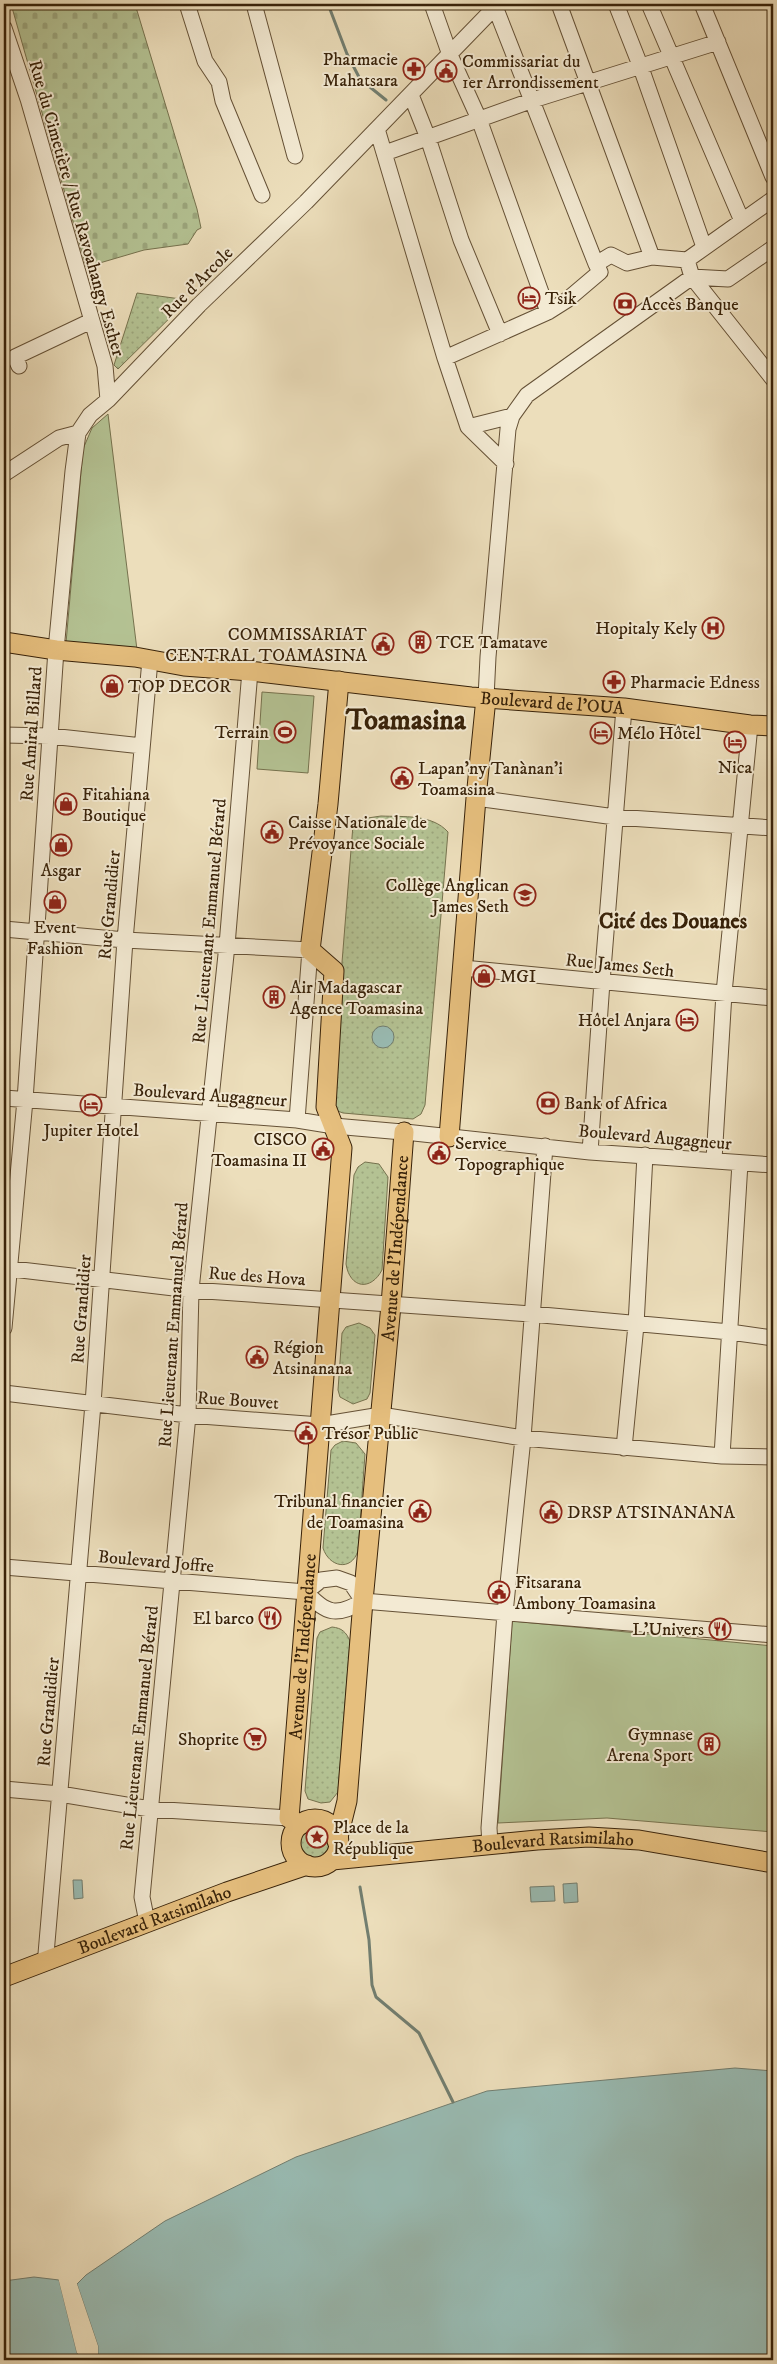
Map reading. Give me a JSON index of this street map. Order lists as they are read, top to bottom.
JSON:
{
  "streets": {
    "main road": ["Boulevard de l'OUA", "Avenue de l'Indépendance", "Boulevard Ratsimilaho"],
    "street": [
      "Rue du Cimetière / Rue Ravoahangy Esther",
      "Rue d'Arcole",
      "Rue Amiral Billard",
      "Rue Grandidier",
      "Rue Lieutenant Emmanuel Bérard",
      "Rue James Seth",
      "Boulevard Augagneur",
      "Rue des Hova",
      "Rue Bouvet",
      "Boulevard Joffre"
    ]
  },
  "crossings": [
    ["Rue du Cimetière / Rue Ravoahangy Esther", "Rue d'Arcole"],
    ["Rue d'Arcole", "Boulevard de l'OUA"],
    ["Rue d'Arcole", "Rue Amiral Billard"],
    ["Boulevard de l'OUA", "Rue Amiral Billard"],
    ["Boulevard de l'OUA", "Rue Grandidier"],
    ["Boulevard de l'OUA", "Rue Lieutenant Emmanuel Bérard"],
    ["Rue Amiral Billard", "Boulevard Augagneur"],
    ["Rue Amiral Billard", "Rue des Hova"],
    ["Rue Grandidier", "Boulevard Augagneur"],
    ["Rue Grandidier", "Rue des Hova"],
    ["Rue Grandidier", "Rue Bouvet"],
    ["Rue Grandidier", "Boulevard Joffre"],
    ["Rue Grandidier", "Boulevard Ratsimilaho"],
    ["Rue Lieutenant Emmanuel Bérard", "Boulevard Augagneur"],
    ["Rue Lieutenant Emmanuel Bérard", "Rue des Hova"],
    ["Rue Lieutenant Emmanuel Bérard", "Rue Bouvet"],
    ["Rue Lieutenant Emmanuel Bérard", "Boulevard Joffre"],
    ["Rue Lieutenant Emmanuel Bérard", "Boulevard Ratsimilaho"],
    ["Boulevard Augagneur", "Avenue de l'Indépendance"],
    ["Avenue de l'Indépendance", "Rue des Hova"],
    ["Avenue de l'Indépendance", "Rue Bouvet"],
    ["Avenue de l'Indépendance", "Boulevard Joffre"],
    ["Avenue de l'Indépendance", "Boulevard Ratsimilaho"]
  ],
  "districts": ["Toamasina", "Cité des Douanes"],
  "places": {
    "pharmacy": ["Pharmacie Mahatsara", "Pharmacie Edness"],
    "public building": [
      "Commissariat du 1er Arrondissement",
      "COMMISSARIAT CENTRAL TOAMASINA",
      "Lapan'ny Tanànan'i Toamasina",
      "Caisse Nationale de Prévoyance Sociale",
      "CISCO Toamasina II",
      "Service Topographique",
      "Région Atsinanana",
      "Trésor Public",
      "Tribunal financier de Toamasina",
      "DRSP ATSINANANA",
      "Fitsarana Ambony Toamasina"
    ],
    "hotel": [
      "Tsik",
      "Mélo Hôtel",
      "Nica",
      "Hôtel Anjara",
      "Jupiter Hotel"
    ],
    "bank": ["Accès Banque", "Bank of Africa"],
    "hospital": ["Hopitaly Kely"],
    "building": ["TCE Tamatave", "Air Madagascar Agence Toamasina", "Gymnase Arena Sport"],
    "shop": [
      "TOP DECOR",
      "Fitahiana Boutique",
      "Asgar",
      "Event Fashion",
      "MGI"
    ],
    "sports": ["Terrain"],
    "school or university": ["Collège Anglican James Seth"],
    "restaurant": ["El barco", "L'Univers"],
    "supermarket": ["Shoprite"],
    "place": ["Place de la République"]
  }
}
